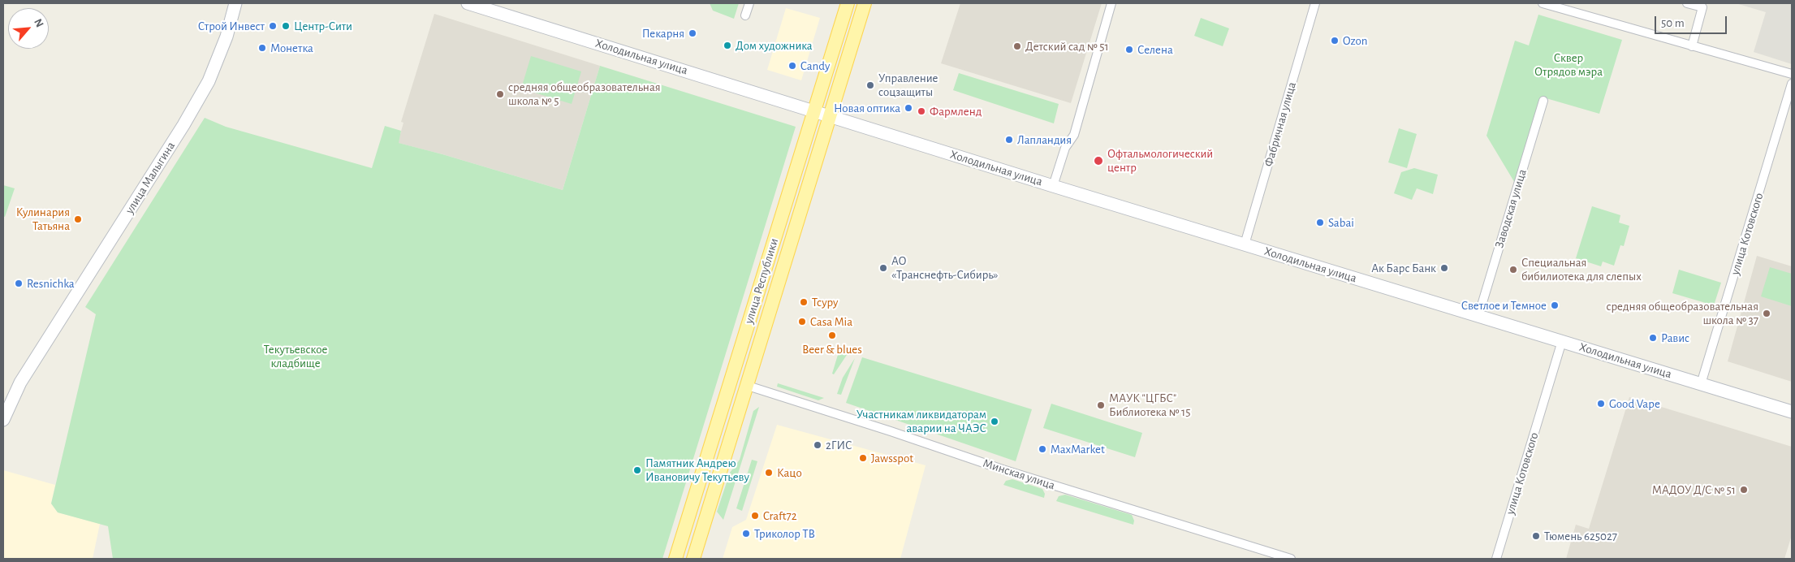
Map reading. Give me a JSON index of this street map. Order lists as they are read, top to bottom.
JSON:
{
  "streets": {
    "main road": ["улица Республики"],
    "street": [
      "Холодильная улица",
      "Фабричная улица",
      "улица Малыгина",
      "Заводская улица",
      "улица Котовского",
      "Минская улица"
    ]
  },
  "crossings": [
    ["Холодильная улица", "Фабричная улица"],
    ["Холодильная улица", "Заводская улица"],
    ["Холодильная улица", "улица Котовского"],
    ["Холодильная улица", "улица Республики"],
    ["улица Республики", "Минская улица"]
  ],
  "parks": ["Сквер Отрядов мэра", "Текутьевское кладбище"],
  "places": [
    "Строй Инвест",
    "Центр-Сити",
    "Пекарня",
    "Ozon",
    "Дом художника",
    "Детский сад № 51",
    "Монетка",
    "Селена",
    "Candy",
    "Управление соцзащиты",
    "средняя общеобразовательная школа № 5",
    "Новая оптика",
    "Фармленд",
    "Лапландия",
    "Офтальмологический центр",
    "Кулинария Татьяна",
    "Sabai",
    "АО «Транснефть-Сибирь»",
    "Ак Барс Банк",
    "Специальная бибилиотека для слепых",
    "Resnichka",
    "Тсуру",
    "Светлое и Темное",
    "средняя общеобразовательная школа № 37",
    "Casa Mia",
    "Beer & blues",
    "Равис",
    "Good Vape",
    "МАУК \"ЦГБС\" Библиотека № 15",
    "Участникам ликвидаторам аварии на ЧАЭС",
    "2ГИС",
    "MaxMarket",
    "Jawsspot",
    "Памятник Андрею Ивановичу Текутьеву",
    "Кацо",
    "МАДОУ Д/С № 51",
    "Craft72",
    "Триколор ТВ",
    "Тюмень 625027"
  ],
  "scale_bar": "50 m",
  "north": "top right"
}
